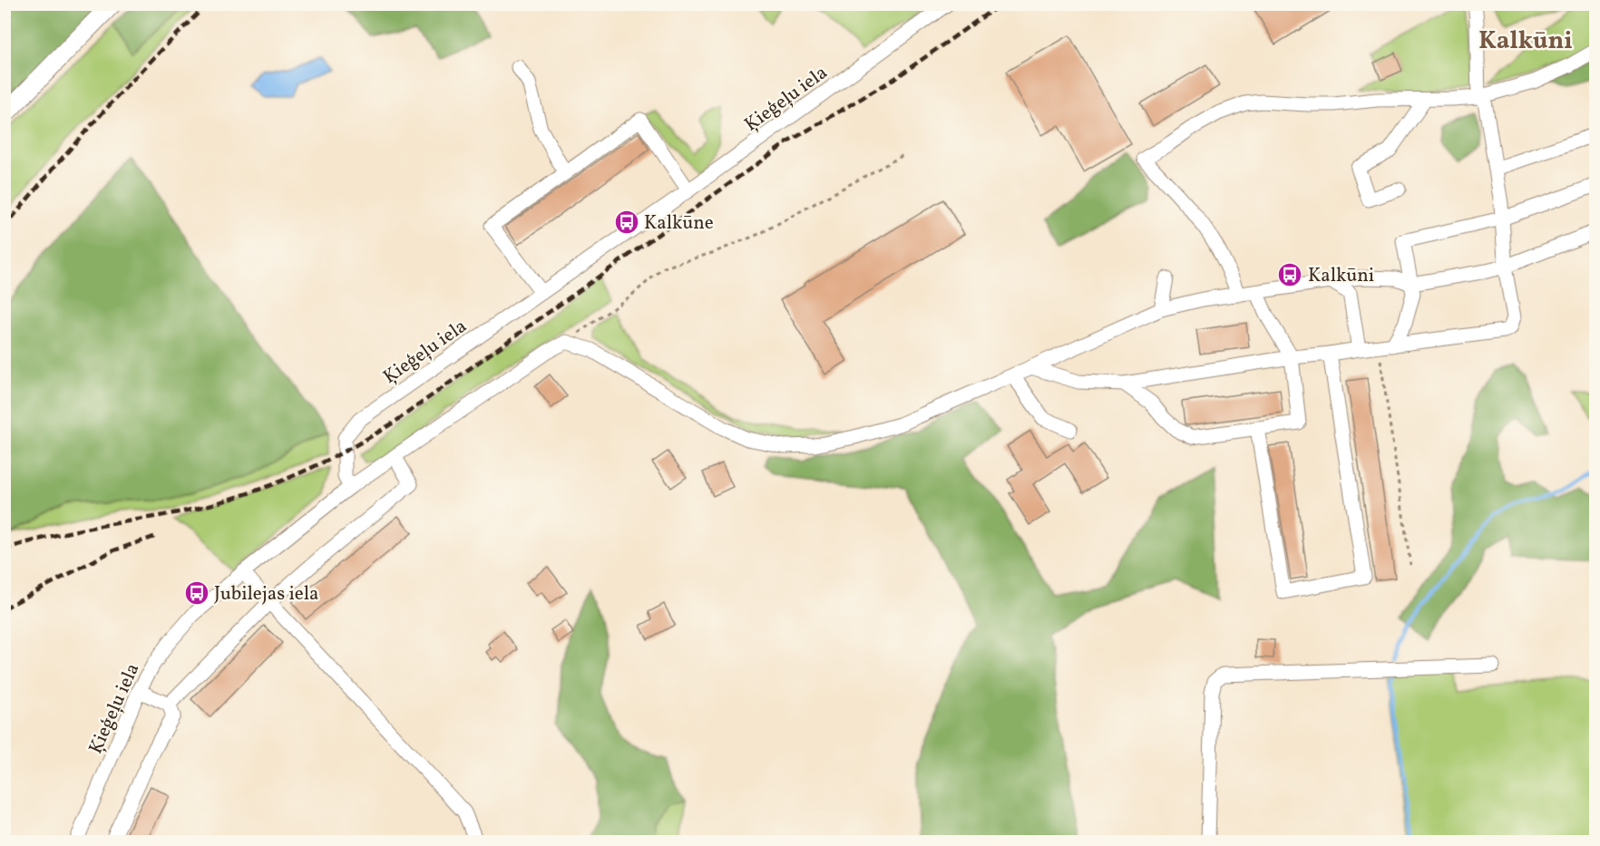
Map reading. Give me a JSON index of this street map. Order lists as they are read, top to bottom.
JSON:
{
  "streets": {
    "street": ["Ķieģeļu iela"]
  },
  "districts": ["Kalkūni"],
  "places": {
    "bus stop": ["Kalkūne", "Kalkūni", "Jubilejas iela"]
  }
}
